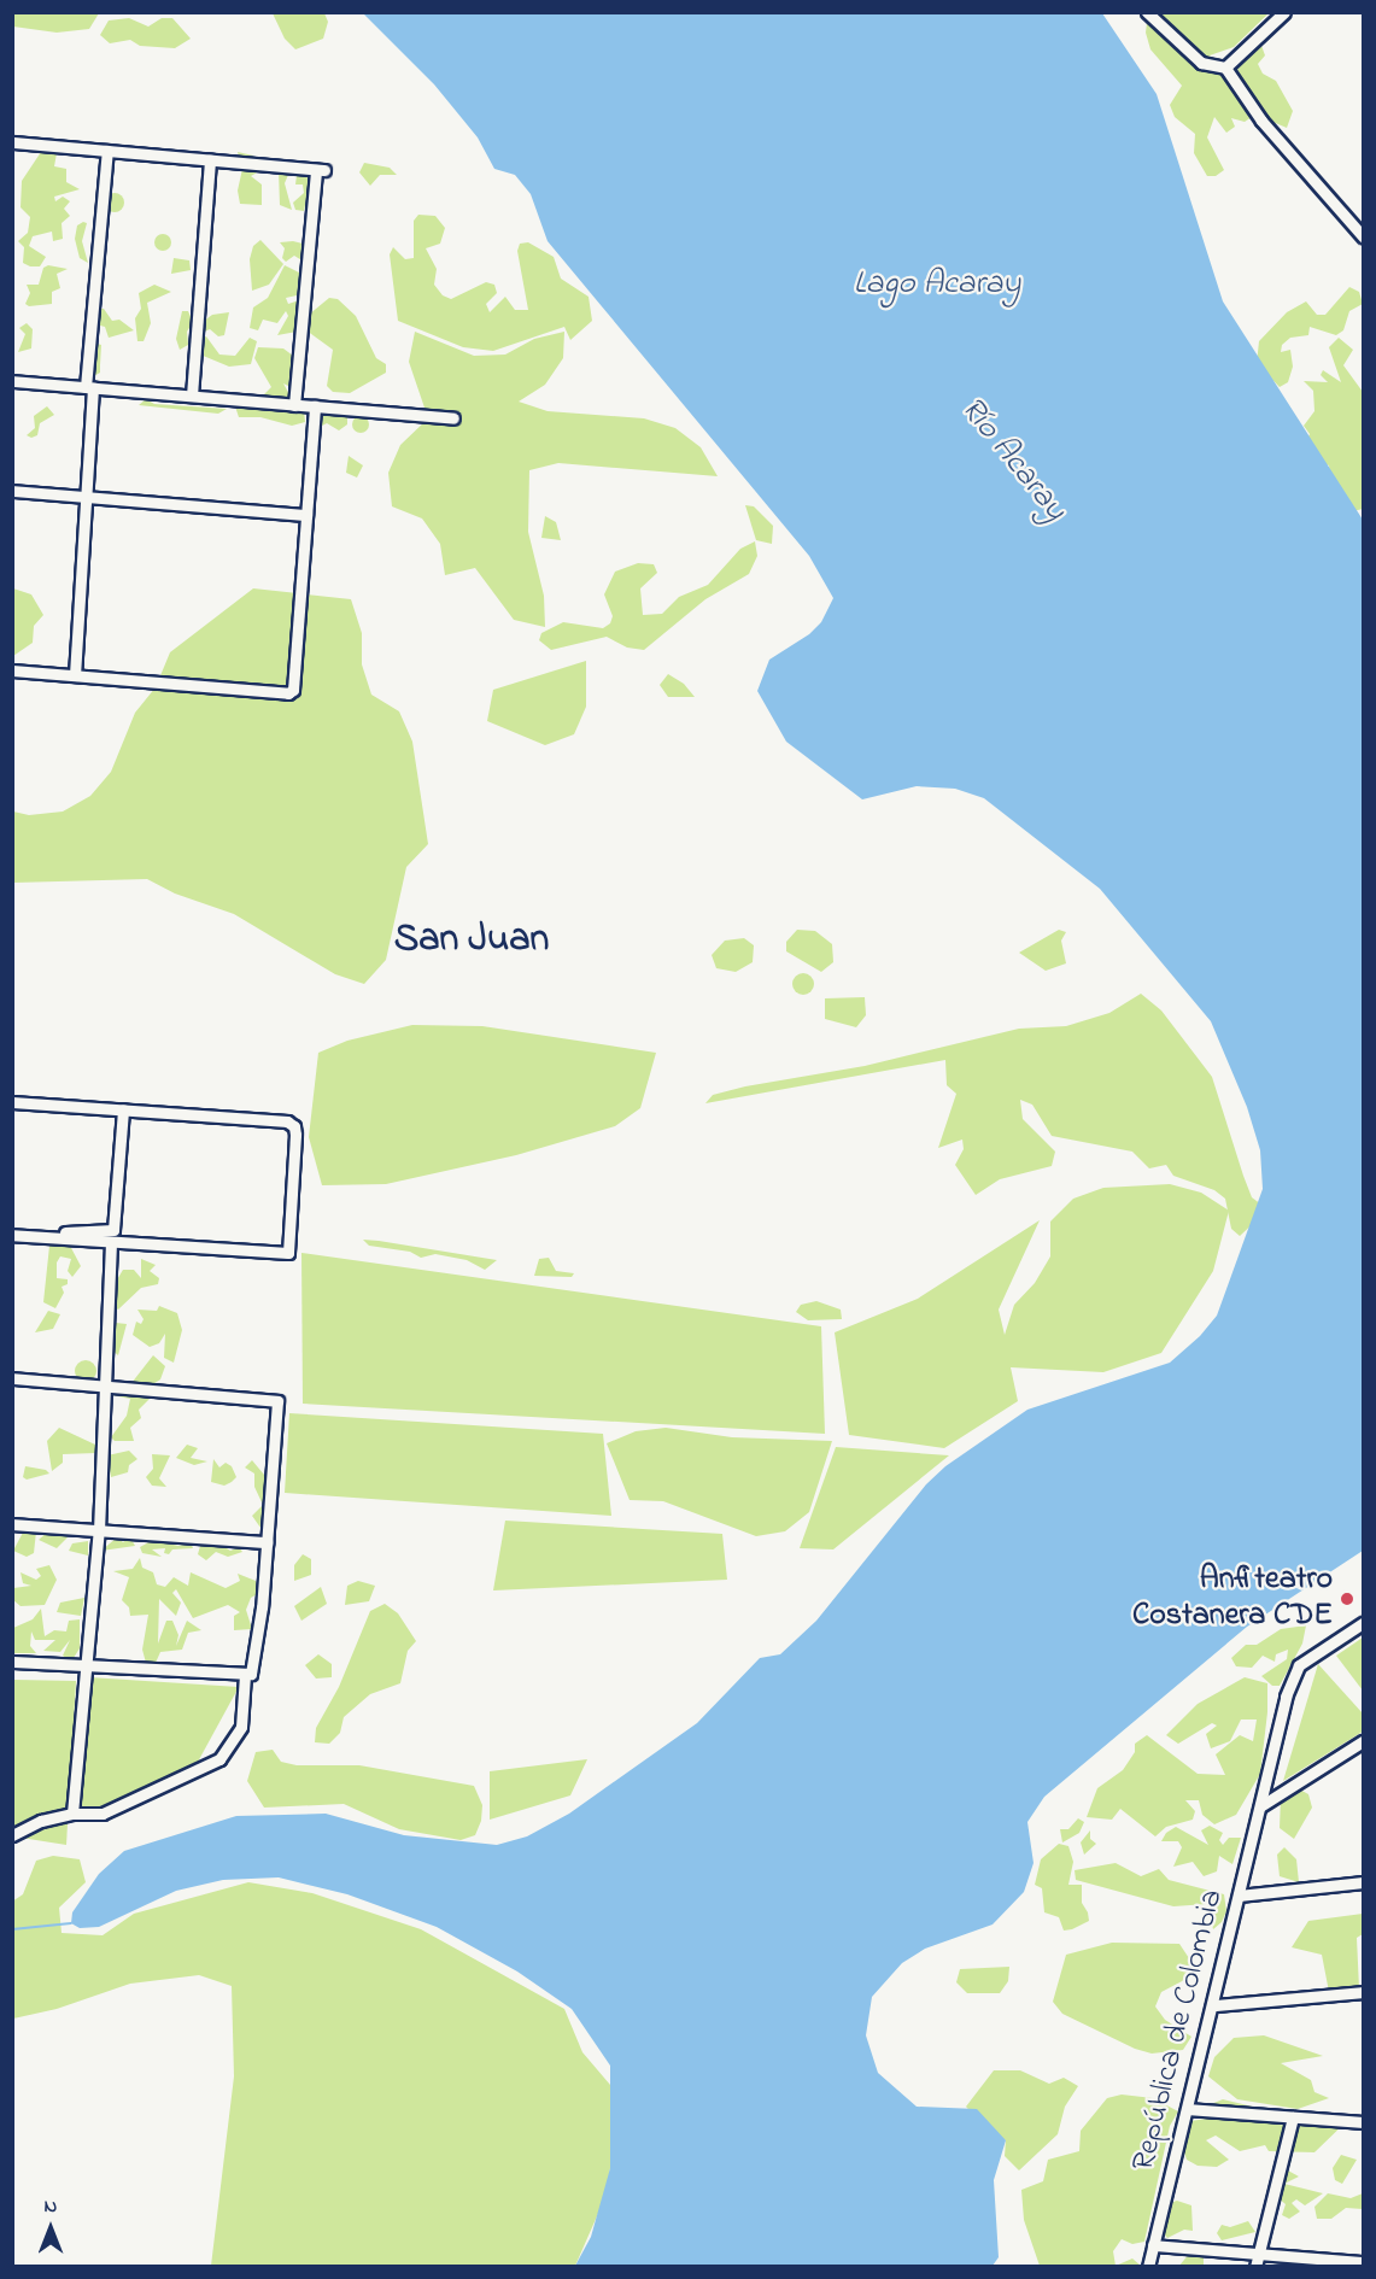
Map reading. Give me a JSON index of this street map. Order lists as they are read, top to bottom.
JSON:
{
  "streets": {
    "street": ["República de Colombia"]
  },
  "districts": ["San Juan"],
  "water": ["Lago Acaray", "Río Acaray"],
  "places": ["Anfiteatro Costanera CDE"],
  "north": "top"
}
